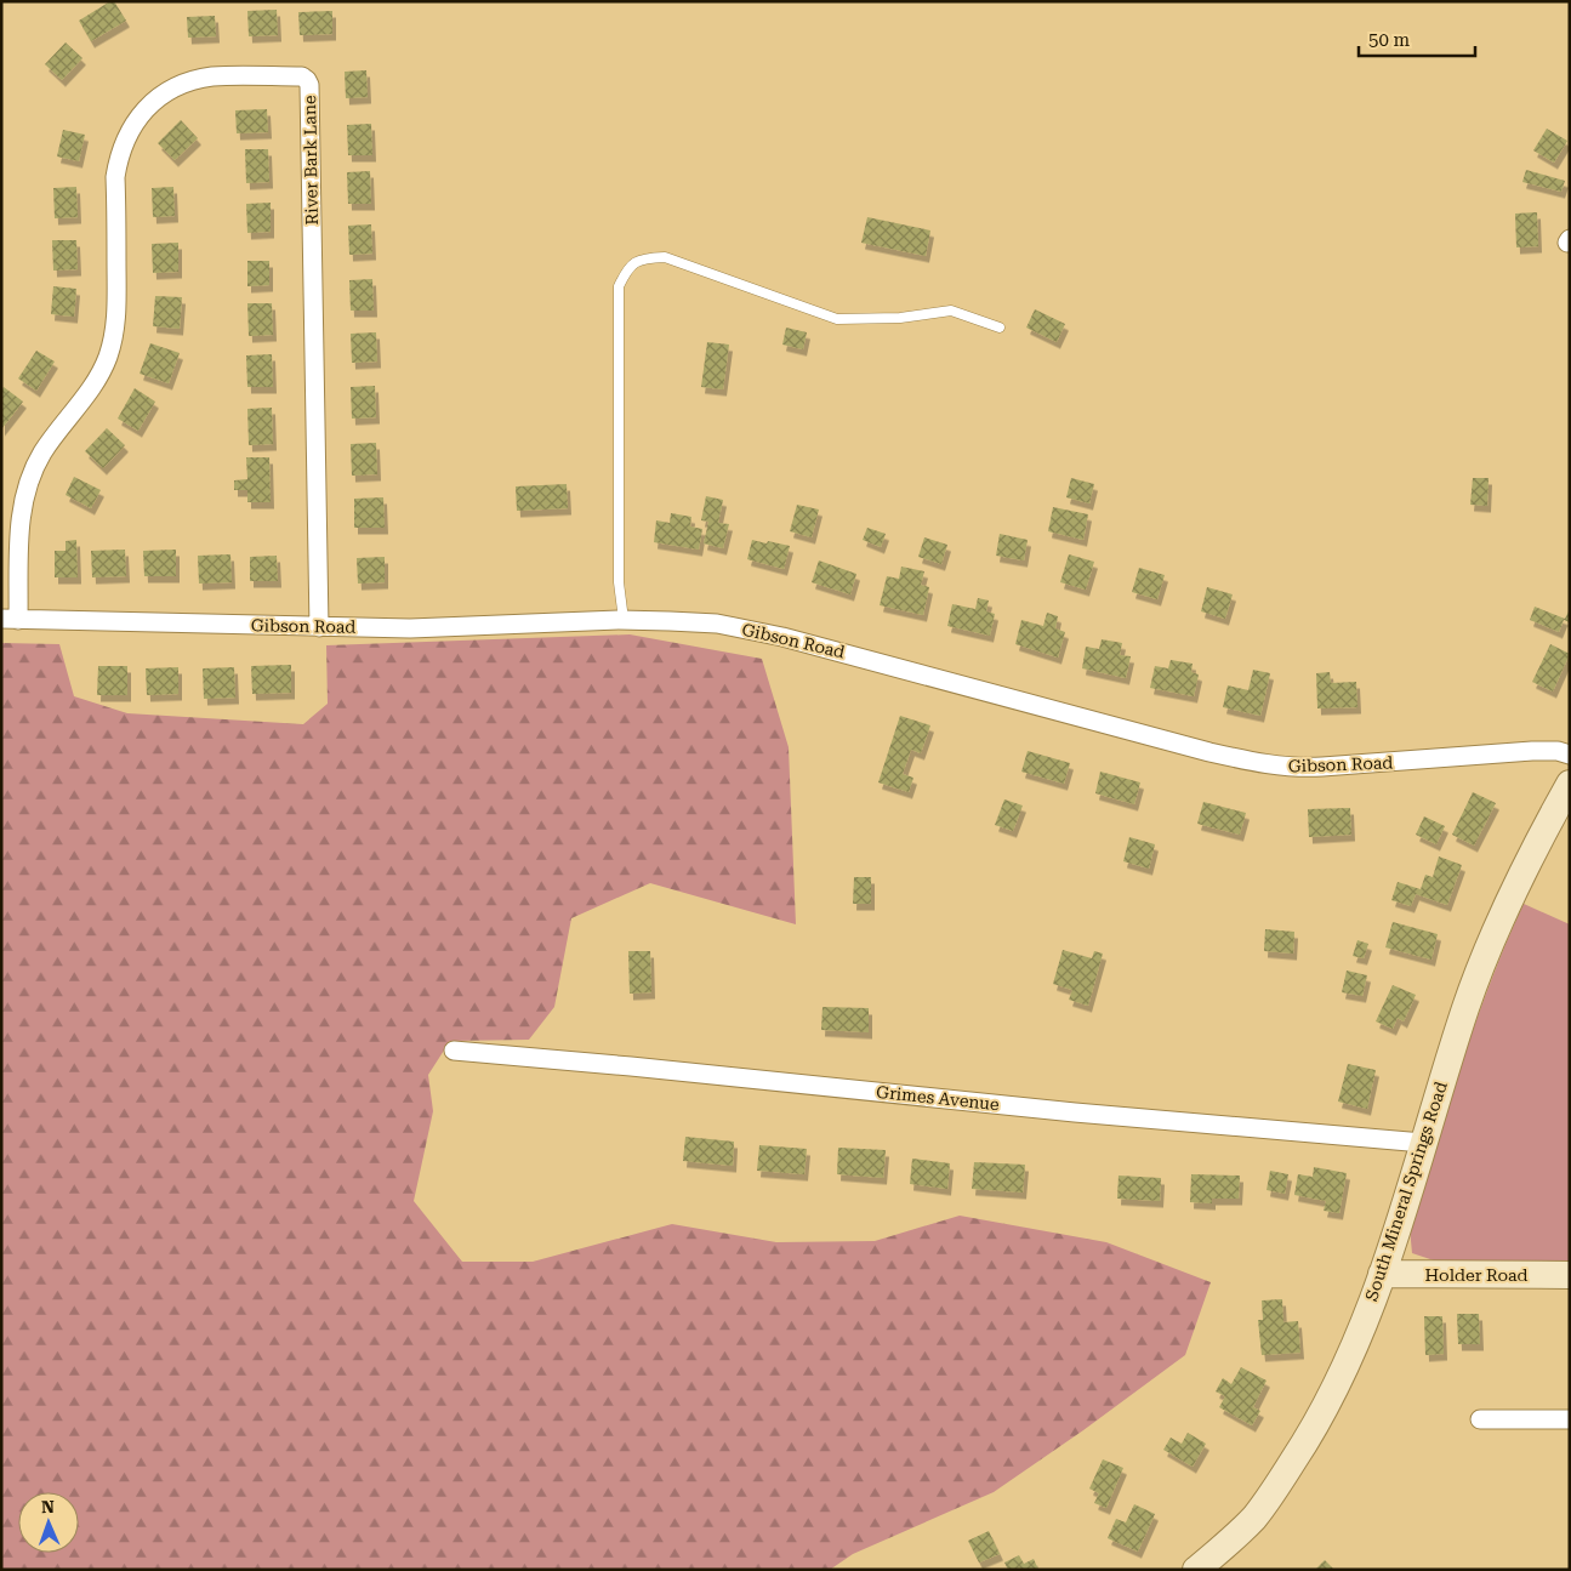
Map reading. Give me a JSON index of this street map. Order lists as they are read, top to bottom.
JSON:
{
  "streets": {
    "street": [
      "River Bark Lane",
      "Gibson Road",
      "Grimes Avenue",
      "South Mineral Springs Road",
      "Holder Road"
    ]
  },
  "crossings": [
    ["River Bark Lane", "Gibson Road"],
    ["Grimes Avenue", "South Mineral Springs Road"],
    ["South Mineral Springs Road", "Holder Road"]
  ],
  "scale_bar": "50 m",
  "north": "top"
}
